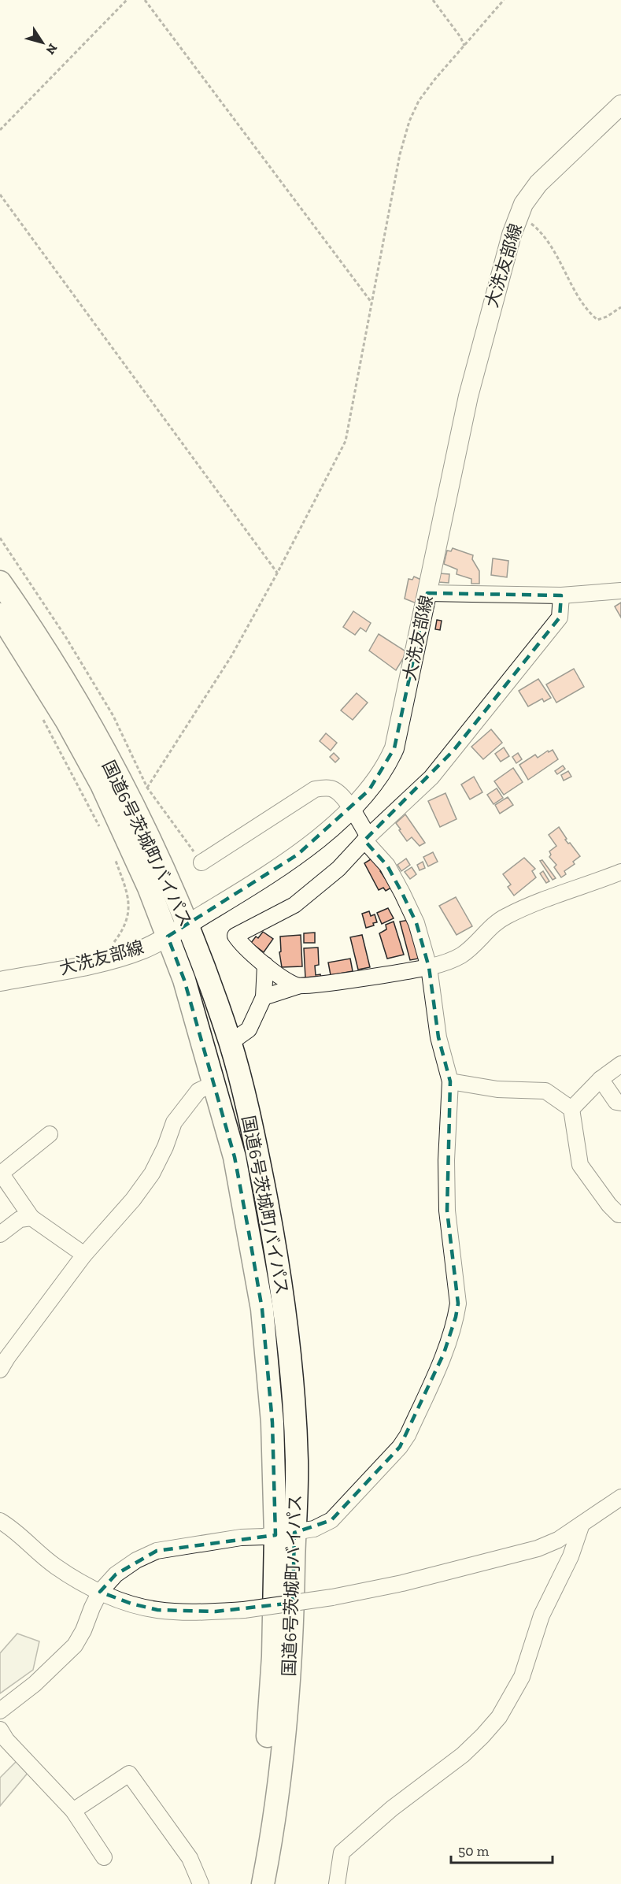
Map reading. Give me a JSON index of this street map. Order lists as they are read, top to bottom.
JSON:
{
  "streets": {
    "highway": ["国道6号茨城町バイパス"],
    "main road": ["大洗友部線"]
  },
  "crossings": [
    ["大洗友部線", "国道6号茨城町バイパス"]
  ],
  "scale_bar": "50 m",
  "north": "bottom right"
}
